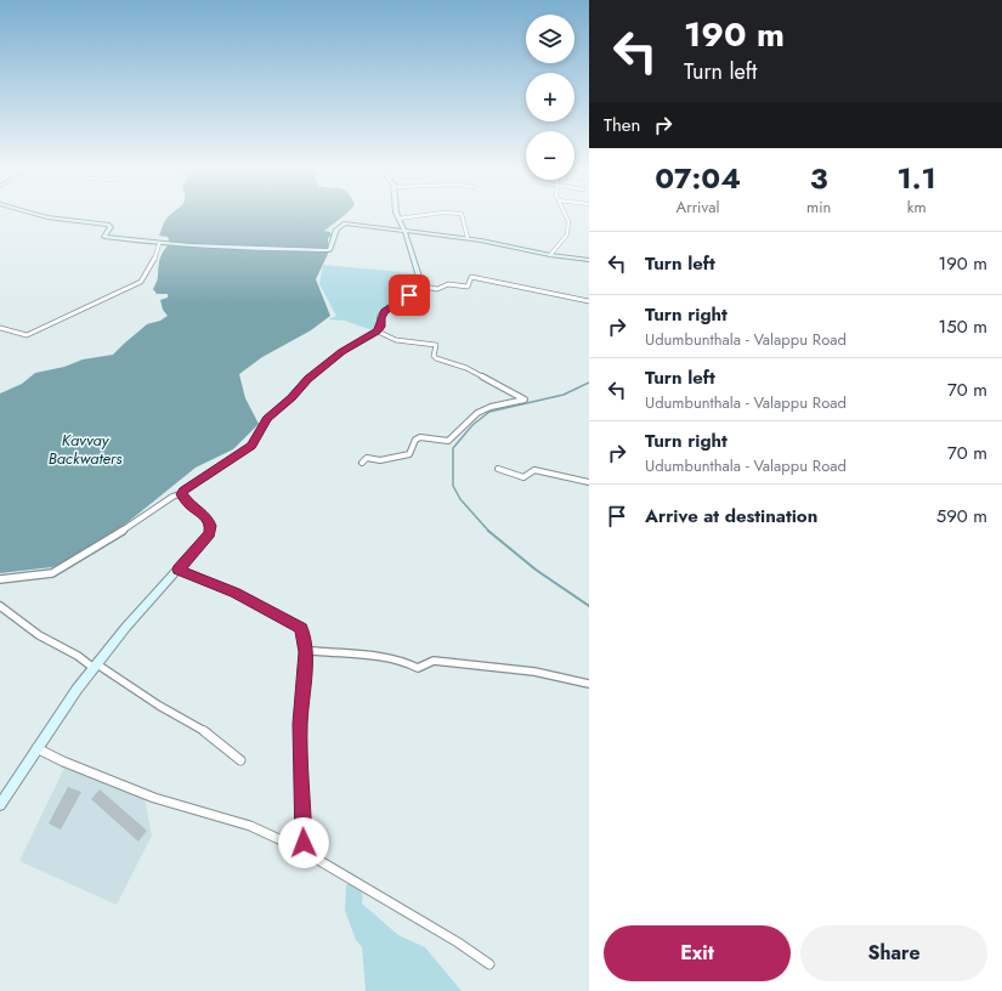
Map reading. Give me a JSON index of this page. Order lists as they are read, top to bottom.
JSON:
{
  "water": ["Kavvay Backwaters"],
  "page": {
    "turn": ["190 m", "Turn left"],
    "map_buttons": ["+", "−"],
    "then": "Then",
    "eta": [
      "07:04",
      "Arrival",
      "3",
      "min",
      "1.1",
      "km"
    ],
    "list": [
      {
        "name": "Turn left",
        "value": "190 m"
      },
      {
        "name": "Turn right",
        "note": "Udumbunthala - Valappu Road",
        "value": "150 m"
      },
      {
        "name": "Turn left",
        "note": "Udumbunthala - Valappu Road",
        "value": "70 m"
      },
      {
        "name": "Turn right",
        "note": "Udumbunthala - Valappu Road",
        "value": "70 m"
      },
      {
        "name": "Arrive at destination",
        "value": "590 m"
      }
    ],
    "buttons": ["Exit", "Share"]
  }
}
